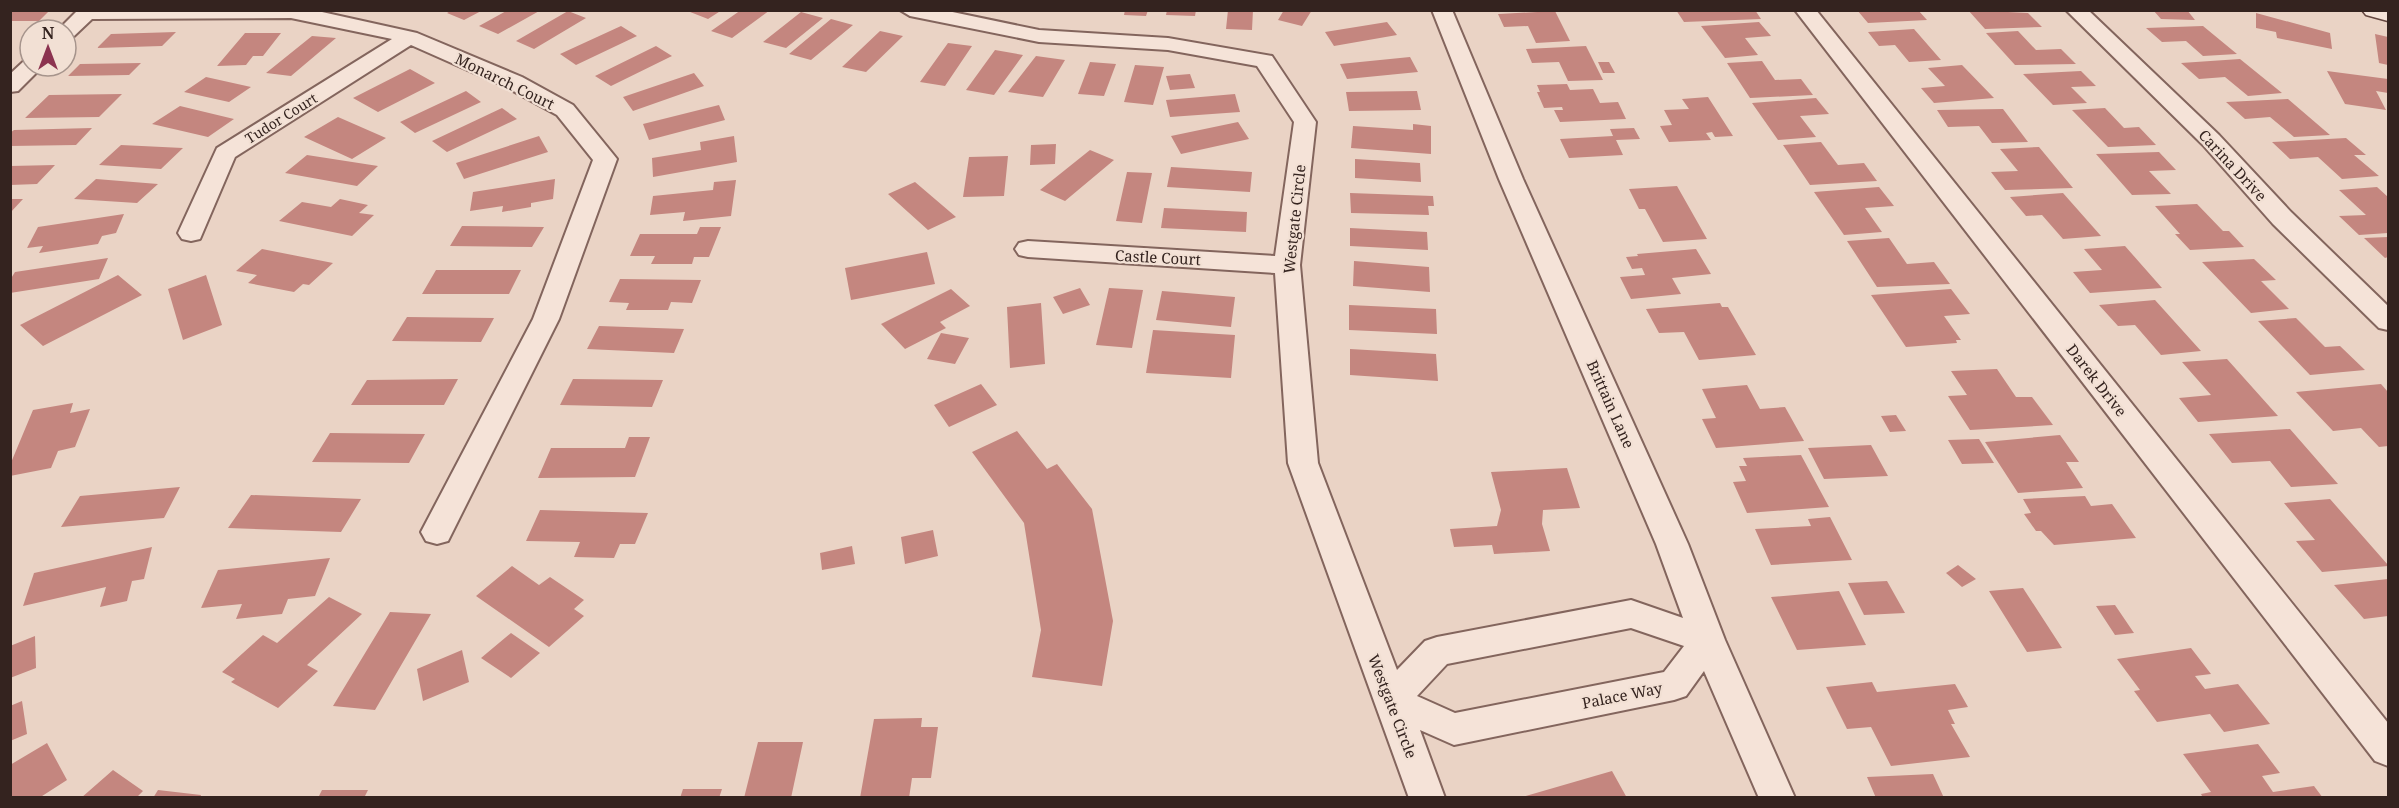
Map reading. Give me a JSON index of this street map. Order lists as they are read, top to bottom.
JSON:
{
  "streets": {
    "street": [
      "Monarch Court",
      "Tudor Court",
      "Carina Drive",
      "Westgate Circle",
      "Castle Court",
      "Darek Drive",
      "Brittain Lane",
      "Palace Way"
    ]
  },
  "crossings": [
    ["Monarch Court", "Tudor Court"],
    ["Westgate Circle", "Castle Court"],
    ["Westgate Circle", "Palace Way"],
    ["Brittain Lane", "Palace Way"]
  ],
  "north": "top"
}
